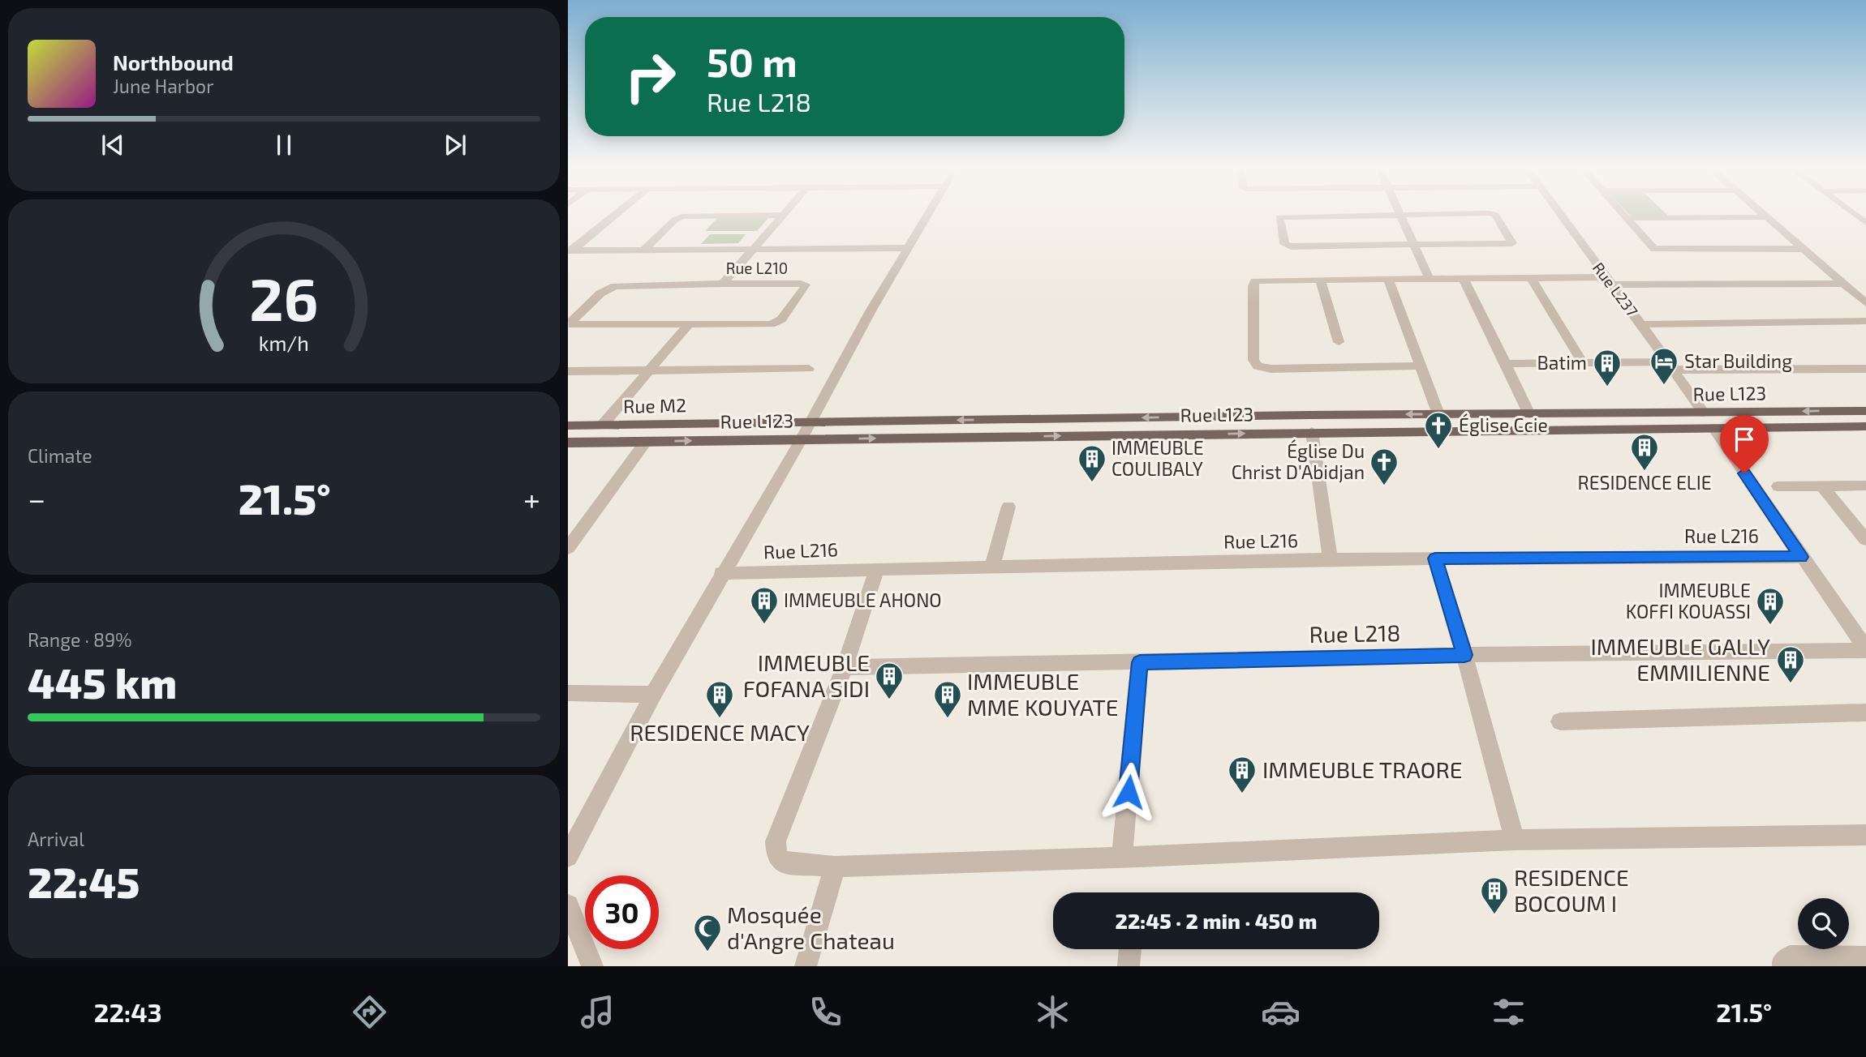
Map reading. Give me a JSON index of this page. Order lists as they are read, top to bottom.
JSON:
{
  "streets": {
    "main road": ["Rue L123", "Rue M2"],
    "street": [
      "Rue L210",
      "Rue L237",
      "Rue L216",
      "Rue L218"
    ]
  },
  "crossings": [
    ["Rue L237", "Rue L123"],
    ["Rue L123", "Rue M2"]
  ],
  "places": {
    "hotel": ["Star Building"],
    "building": [
      "Batim",
      "RESIDENCE ELIE",
      "IMMEUBLE COULIBALY",
      "IMMEUBLE AHONO",
      "IMMEUBLE KOFFI KOUASSI",
      "IMMEUBLE GALLY EMMILIENNE",
      "IMMEUBLE FOFANA SIDI",
      "RESIDENCE MACY",
      "IMMEUBLE MME KOUYATE",
      "IMMEUBLE TRAORE",
      "RESIDENCE BOCOUM I"
    ],
    "church": ["Église Ccie", "Église Du Christ D'Abidjan"],
    "mosque": ["Mosquée d'Angre Chateau"]
  },
  "page": {
    "turn": ["50 m", "Rue L218"],
    "song": ["Northbound", "June Harbor"],
    "tile": [
      "Climate",
      ["Range · 89%", "445 km"],
      ["Arrival", "22:45"]
    ],
    "heat": ["−", "21.5°", "+"],
    "limit": "30",
    "trip": "22:45 · 2 min · 450 m",
    "tabs": ["22:43", "21.5°"],
    "gauge": ["26", "km/h"]
  }
}
